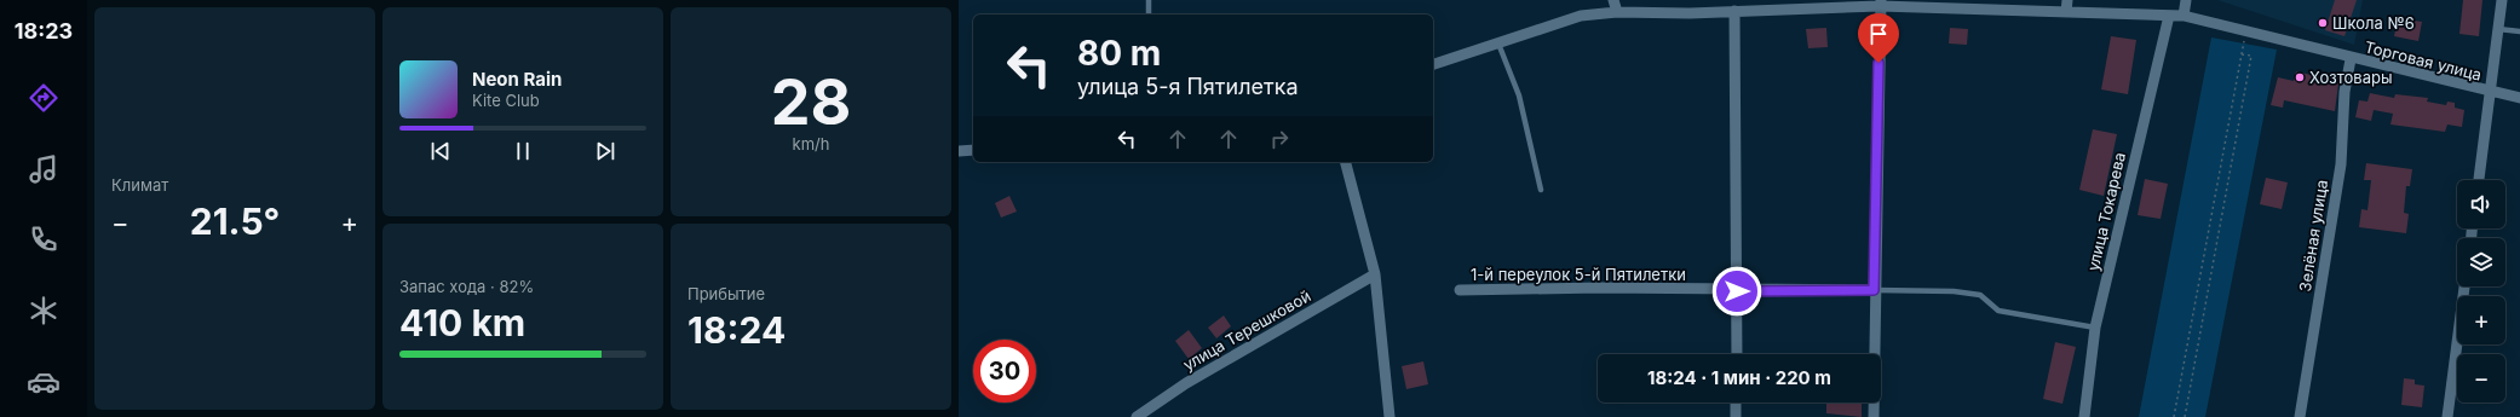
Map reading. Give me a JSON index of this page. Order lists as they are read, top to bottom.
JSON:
{
  "streets": {
    "street": [
      "Торговая улица",
      "улица Токарева",
      "Зелёная улица",
      "1-й переулок 5-й Пятилетки",
      "улица Терешковой"
    ]
  },
  "crossings": [
    ["Торговая улица", "улица Токарева"],
    ["Торговая улица", "Зелёная улица"],
    ["улица Токарева", "1-й переулок 5-й Пятилетки"]
  ],
  "places": ["Школа №6", "Хозтовары"],
  "page": {
    "tabs": "18:23",
    "tile": [
      "Климат",
      ["28", "km/h"],
      ["Запас хода · 82%", "410 km"],
      ["Прибытие", "18:24"]
    ],
    "turn": ["80 m", "улица 5-я Пятилетка"],
    "song": ["Neon Rain", "Kite Club"],
    "map_buttons": ["+", "−"],
    "heat": ["−", "21.5°", "+"],
    "limit": "30",
    "trip": "18:24 · 1 мин · 220 m"
  }
}
